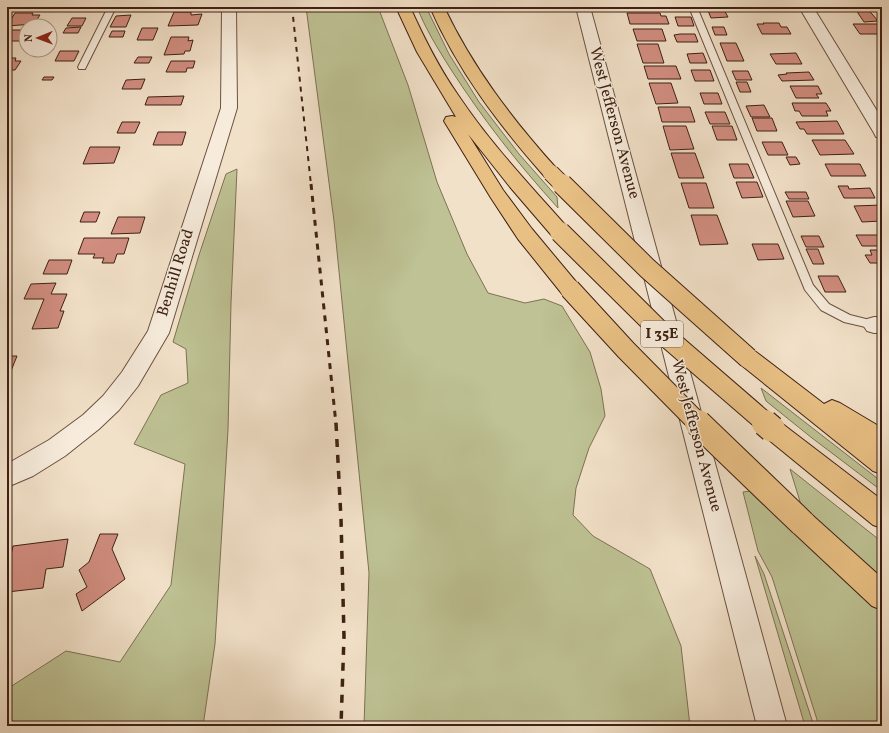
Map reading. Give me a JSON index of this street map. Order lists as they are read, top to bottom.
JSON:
{
  "streets": {
    "highway": ["I 35E"],
    "street": ["West Jefferson Avenue", "Benhill Road"]
  },
  "north": "left"
}
